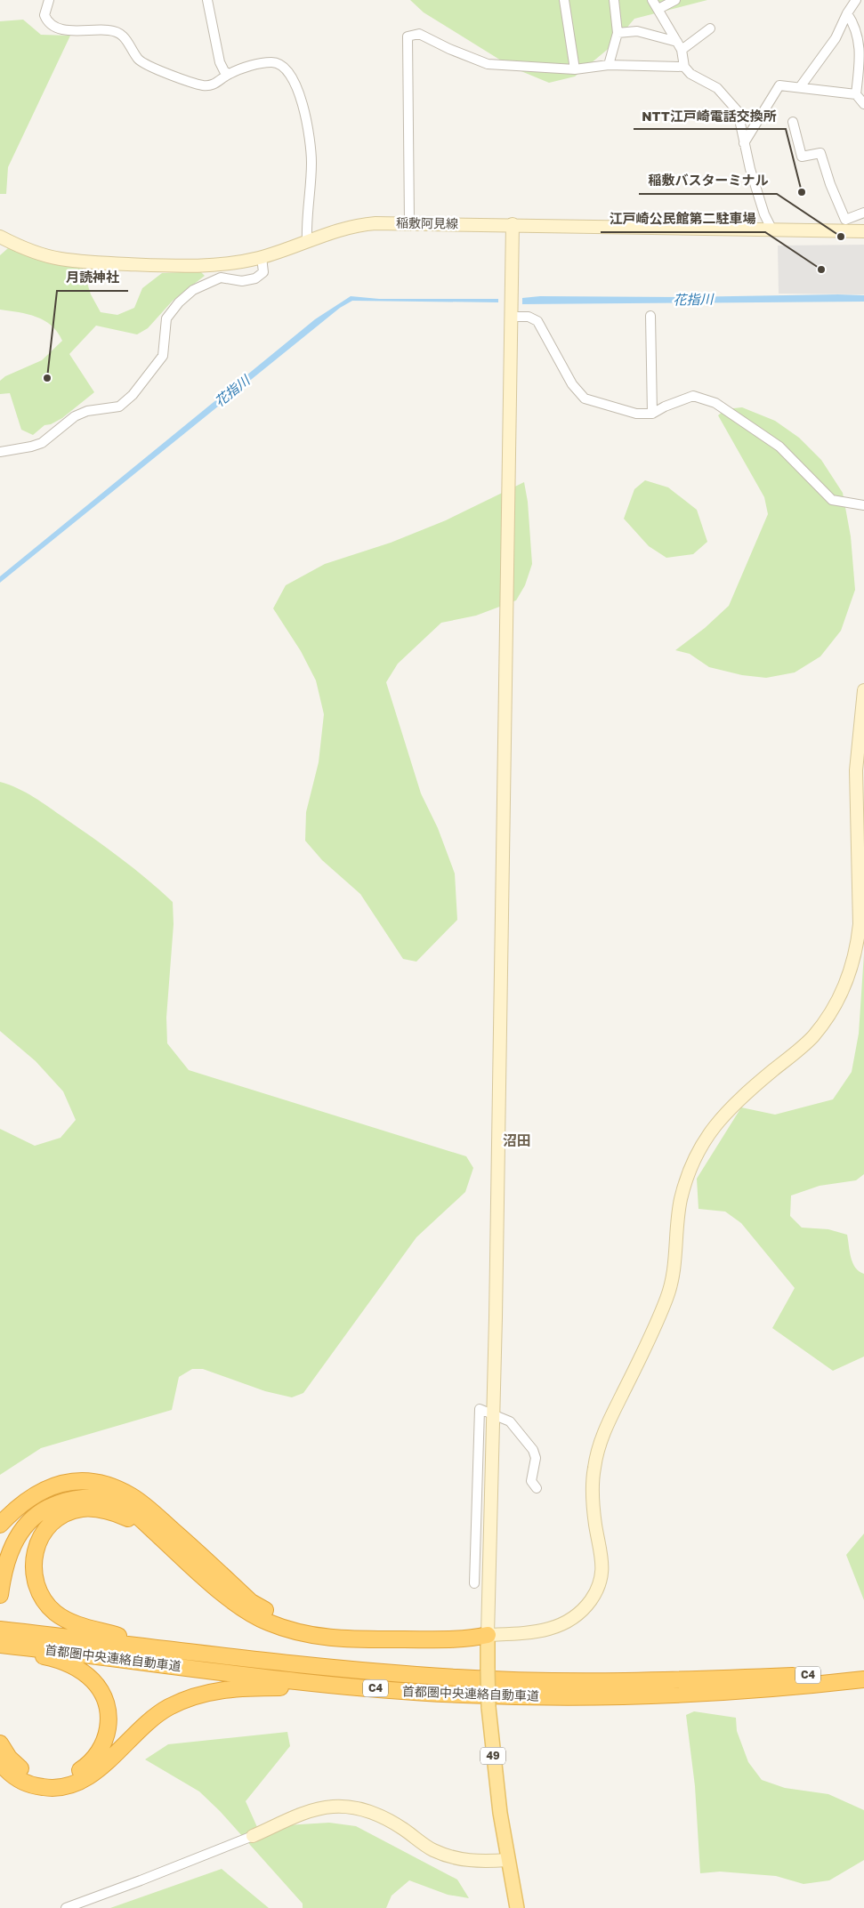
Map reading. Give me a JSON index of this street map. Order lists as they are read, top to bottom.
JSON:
{
  "streets": {
    "highway": ["首都圏中央連絡自動車道", "C4"],
    "main road": ["49"],
    "street": ["稲敷阿見線"]
  },
  "districts": ["沼田"],
  "water": ["花指川"],
  "places": [
    "NTT江戸崎電話交換所",
    "稲敷バスターミナル",
    "江戸崎公民館第二駐車場",
    "月読神社"
  ]
}
